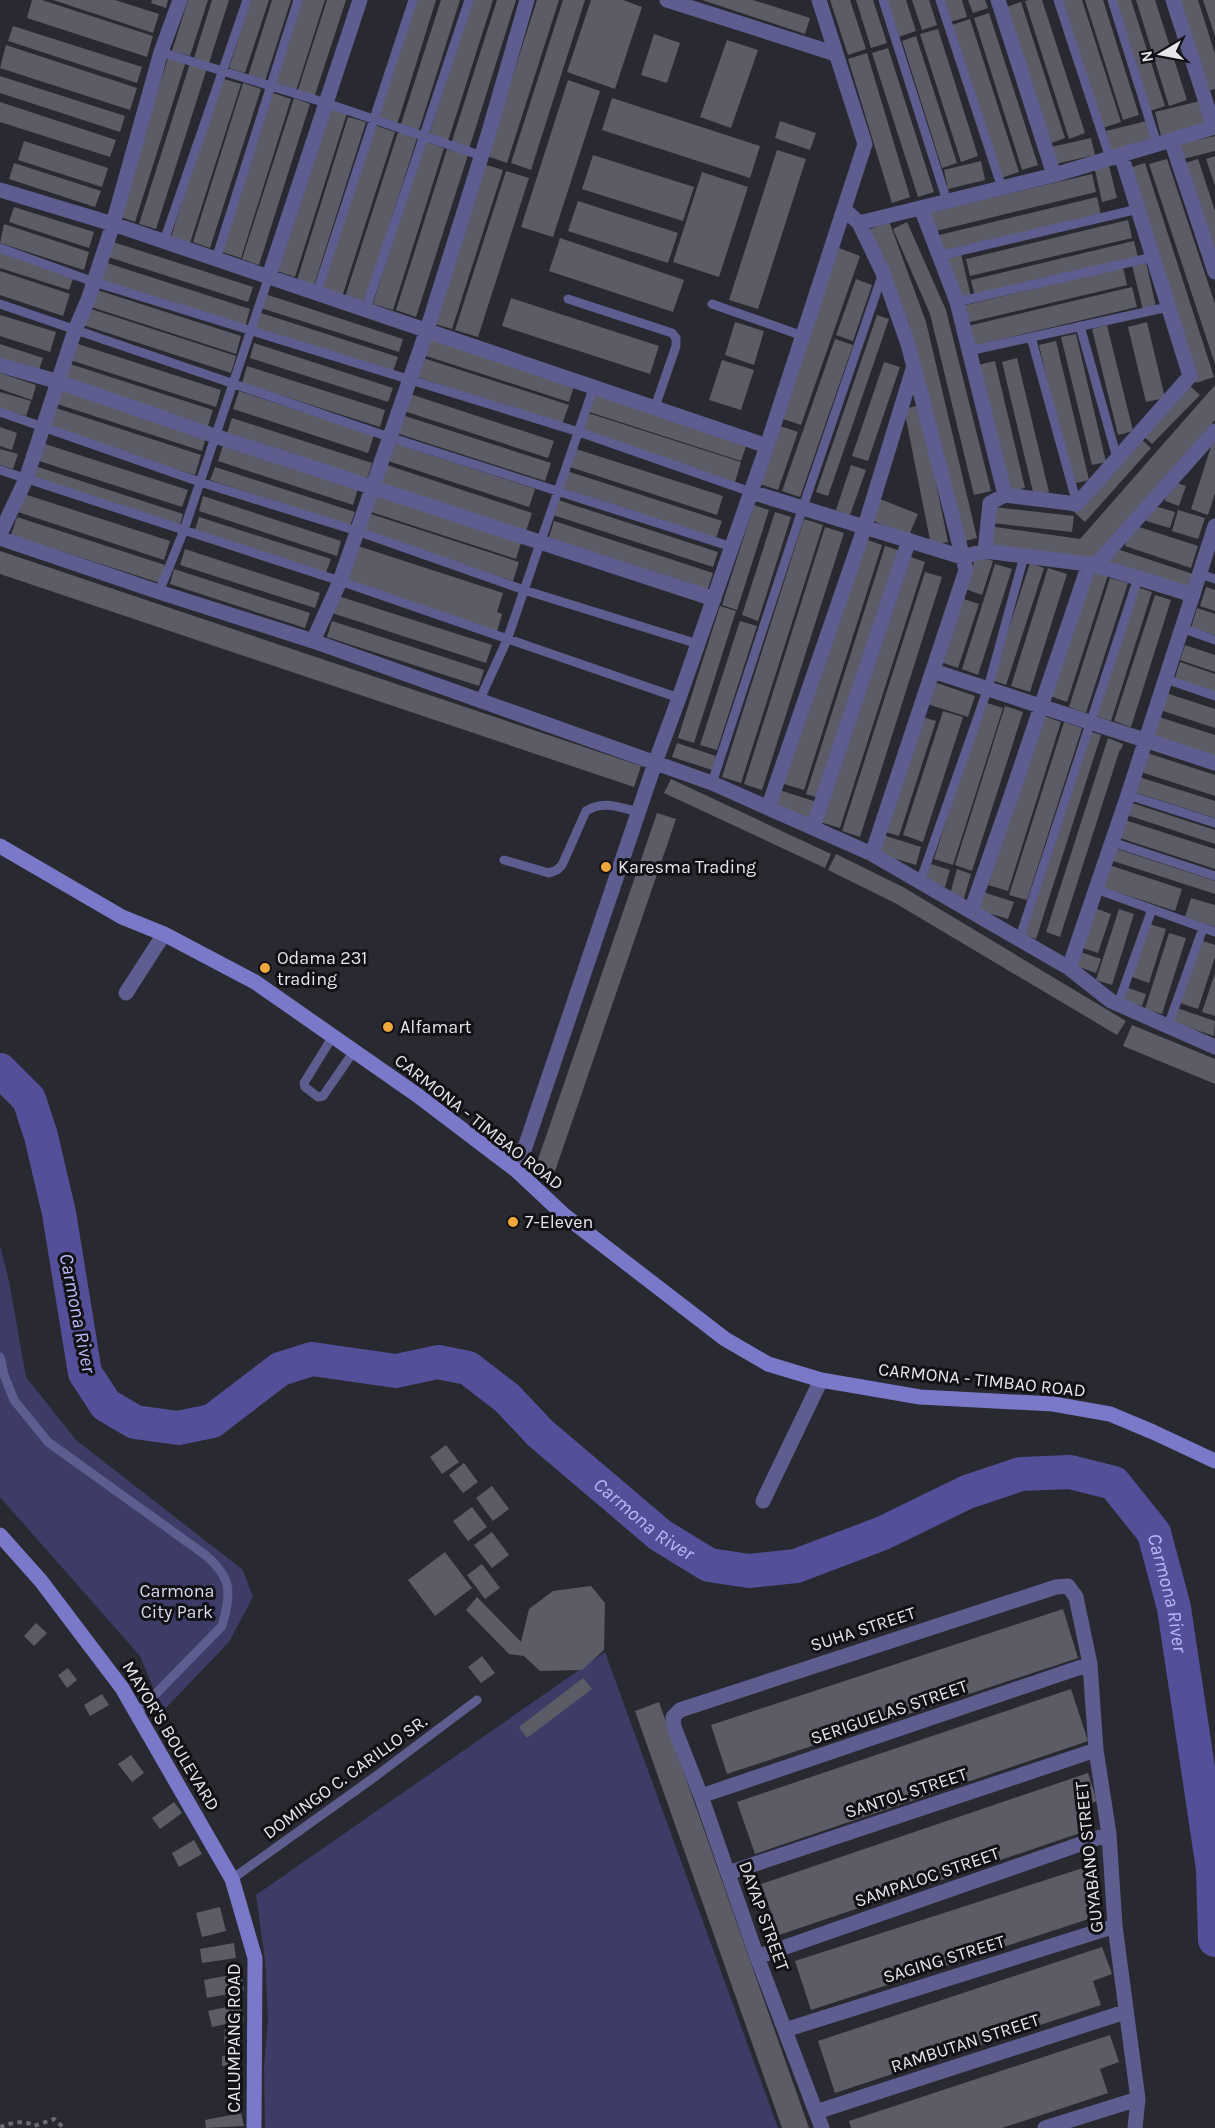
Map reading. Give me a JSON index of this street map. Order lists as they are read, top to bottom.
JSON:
{
  "streets": {
    "main road": ["CARMONA - TIMBAO ROAD", "MAYOR'S BOULEVARD", "CALUMPANG ROAD"],
    "street": [
      "SUHA STREET",
      "SERIGUELAS STREET",
      "SANTOL STREET",
      "GUYABANO STREET",
      "SAMPALOC STREET",
      "DAYAP STREET",
      "SAGING STREET",
      "RAMBUTAN STREET"
    ],
    "lane": ["DOMINGO C. CARILLO SR."]
  },
  "crossings": [
    ["SUHA STREET", "GUYABANO STREET"],
    ["SUHA STREET", "DAYAP STREET"],
    ["SERIGUELAS STREET", "GUYABANO STREET"],
    ["SERIGUELAS STREET", "DAYAP STREET"],
    ["MAYOR'S BOULEVARD", "DOMINGO C. CARILLO SR."],
    ["MAYOR'S BOULEVARD", "CALUMPANG ROAD"],
    ["DOMINGO C. CARILLO SR.", "CALUMPANG ROAD"],
    ["SANTOL STREET", "GUYABANO STREET"],
    ["SANTOL STREET", "DAYAP STREET"],
    ["GUYABANO STREET", "SAMPALOC STREET"],
    ["GUYABANO STREET", "SAGING STREET"],
    ["GUYABANO STREET", "RAMBUTAN STREET"],
    ["SAMPALOC STREET", "DAYAP STREET"],
    ["DAYAP STREET", "SAGING STREET"],
    ["DAYAP STREET", "RAMBUTAN STREET"]
  ],
  "water": ["Carmona River"],
  "parks": ["Carmona City Park"],
  "places": [
    "Karesma Trading",
    "Odama 231 trading",
    "Alfamart",
    "7-Eleven"
  ],
  "north": "left"
}
